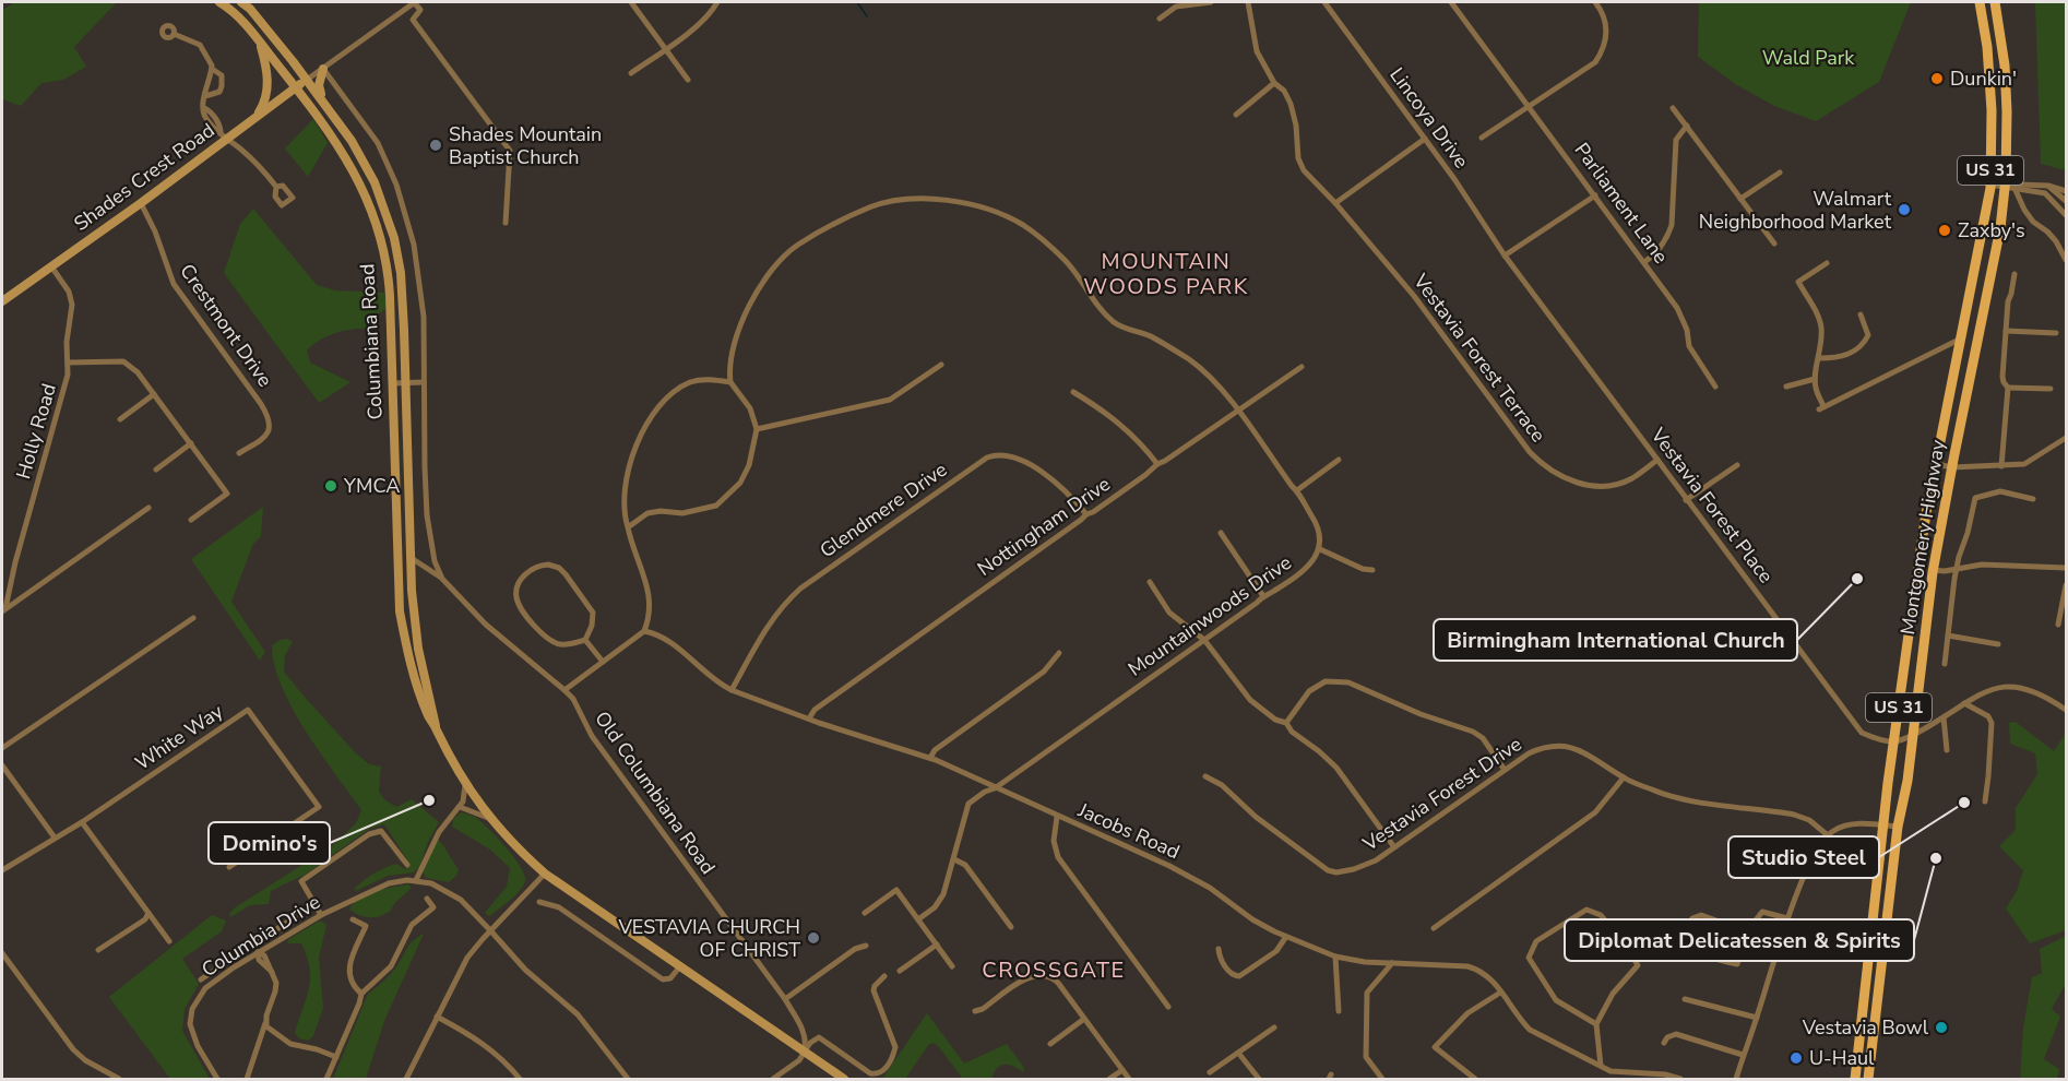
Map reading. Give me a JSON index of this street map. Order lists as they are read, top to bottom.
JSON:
{
  "streets": {
    "main road": [
      "US 31",
      "Shades Crest Road",
      "Columbiana Road",
      "Montgomery Highway"
    ],
    "street": [
      "Lincoya Drive",
      "Parliament Lane",
      "Crestmont Drive",
      "Vestavia Forest Terrace",
      "Holly Road",
      "Vestavia Forest Place",
      "Glendmere Drive",
      "Nottingham Drive",
      "Mountainwoods Drive",
      "White Way",
      "Old Columbiana Road",
      "Vestavia Forest Drive",
      "Jacobs Road",
      "Columbia Drive"
    ]
  },
  "crossings": [
    ["Lincoya Drive", "Vestavia Forest Place"],
    ["Shades Crest Road", "Crestmont Drive"],
    ["Shades Crest Road", "Columbiana Road"],
    ["Shades Crest Road", "Holly Road"],
    ["Columbiana Road", "Old Columbiana Road"],
    ["Vestavia Forest Terrace", "Vestavia Forest Place"],
    ["Vestavia Forest Place", "Montgomery Highway"],
    ["Glendmere Drive", "Nottingham Drive"],
    ["Glendmere Drive", "Jacobs Road"],
    ["Nottingham Drive", "Jacobs Road"],
    ["Mountainwoods Drive", "Jacobs Road"]
  ],
  "districts": ["MOUNTAIN WOODS PARK", "CROSSGATE"],
  "parks": ["Wald Park"],
  "places": [
    "Dunkin'",
    "Shades Mountain Baptist Church",
    "Walmart Neighborhood Market",
    "Zaxby's",
    "YMCA",
    "Birmingham International Church",
    "Domino's",
    "Studio Steel",
    "Diplomat Delicatessen & Spirits",
    "VESTAVIA CHURCH OF CHRIST",
    "Vestavia Bowl",
    "U-Haul"
  ]
}
